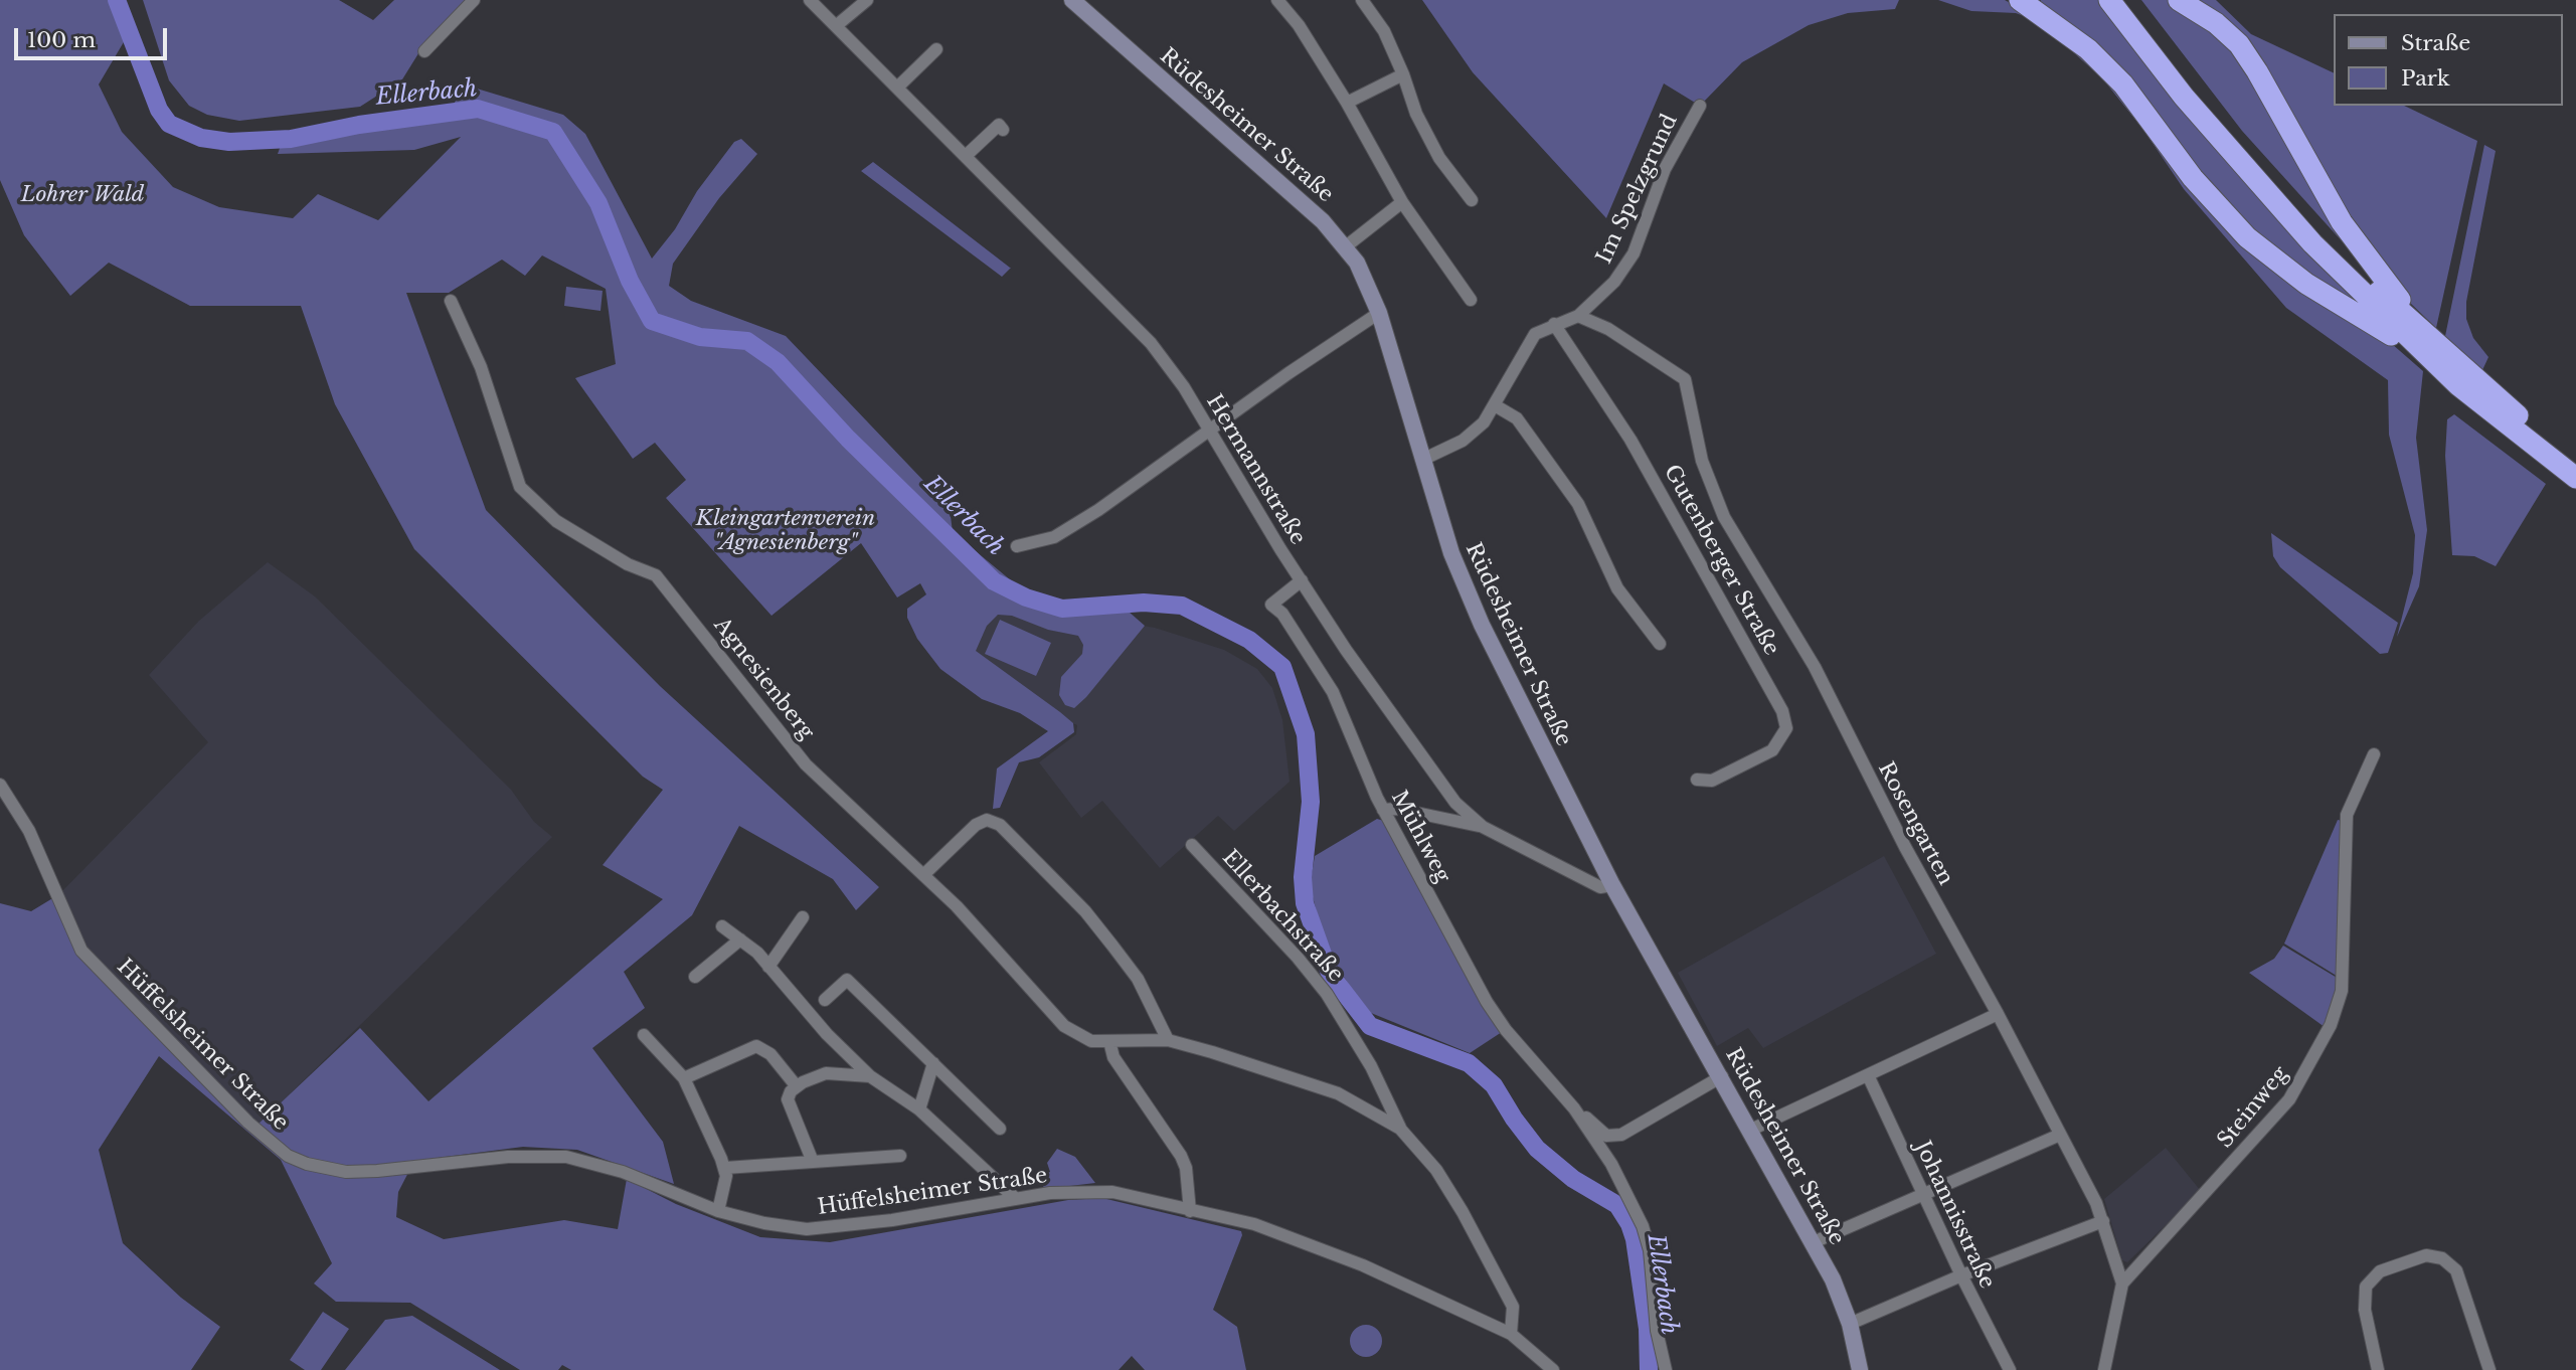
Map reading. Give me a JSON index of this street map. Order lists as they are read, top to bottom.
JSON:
{
  "streets": {
    "street": [
      "Rüdesheimer Straße",
      "Im Spelzgrund",
      "Hermannstraße",
      "Gutenberger Straße",
      "Agnesienberg",
      "Rosengarten",
      "Mühlweg",
      "Ellerbachstraße",
      "Hüffelsheimer Straße",
      "Steinweg",
      "Johannisstraße"
    ]
  },
  "crossings": [
    ["Rüdesheimer Straße", "Im Spelzgrund"],
    ["Rüdesheimer Straße", "Hermannstraße"],
    ["Rüdesheimer Straße", "Mühlweg"],
    ["Im Spelzgrund", "Gutenberger Straße"],
    ["Im Spelzgrund", "Rosengarten"],
    ["Hermannstraße", "Mühlweg"],
    ["Agnesienberg", "Ellerbachstraße"],
    ["Rosengarten", "Steinweg"]
  ],
  "water": ["Ellerbach"],
  "parks": ["Lohrer Wald", "Kleingartenverein \"Agnesienberg\""],
  "legend": ["Straße", "Park"],
  "scale_bar": "100 m"
}
